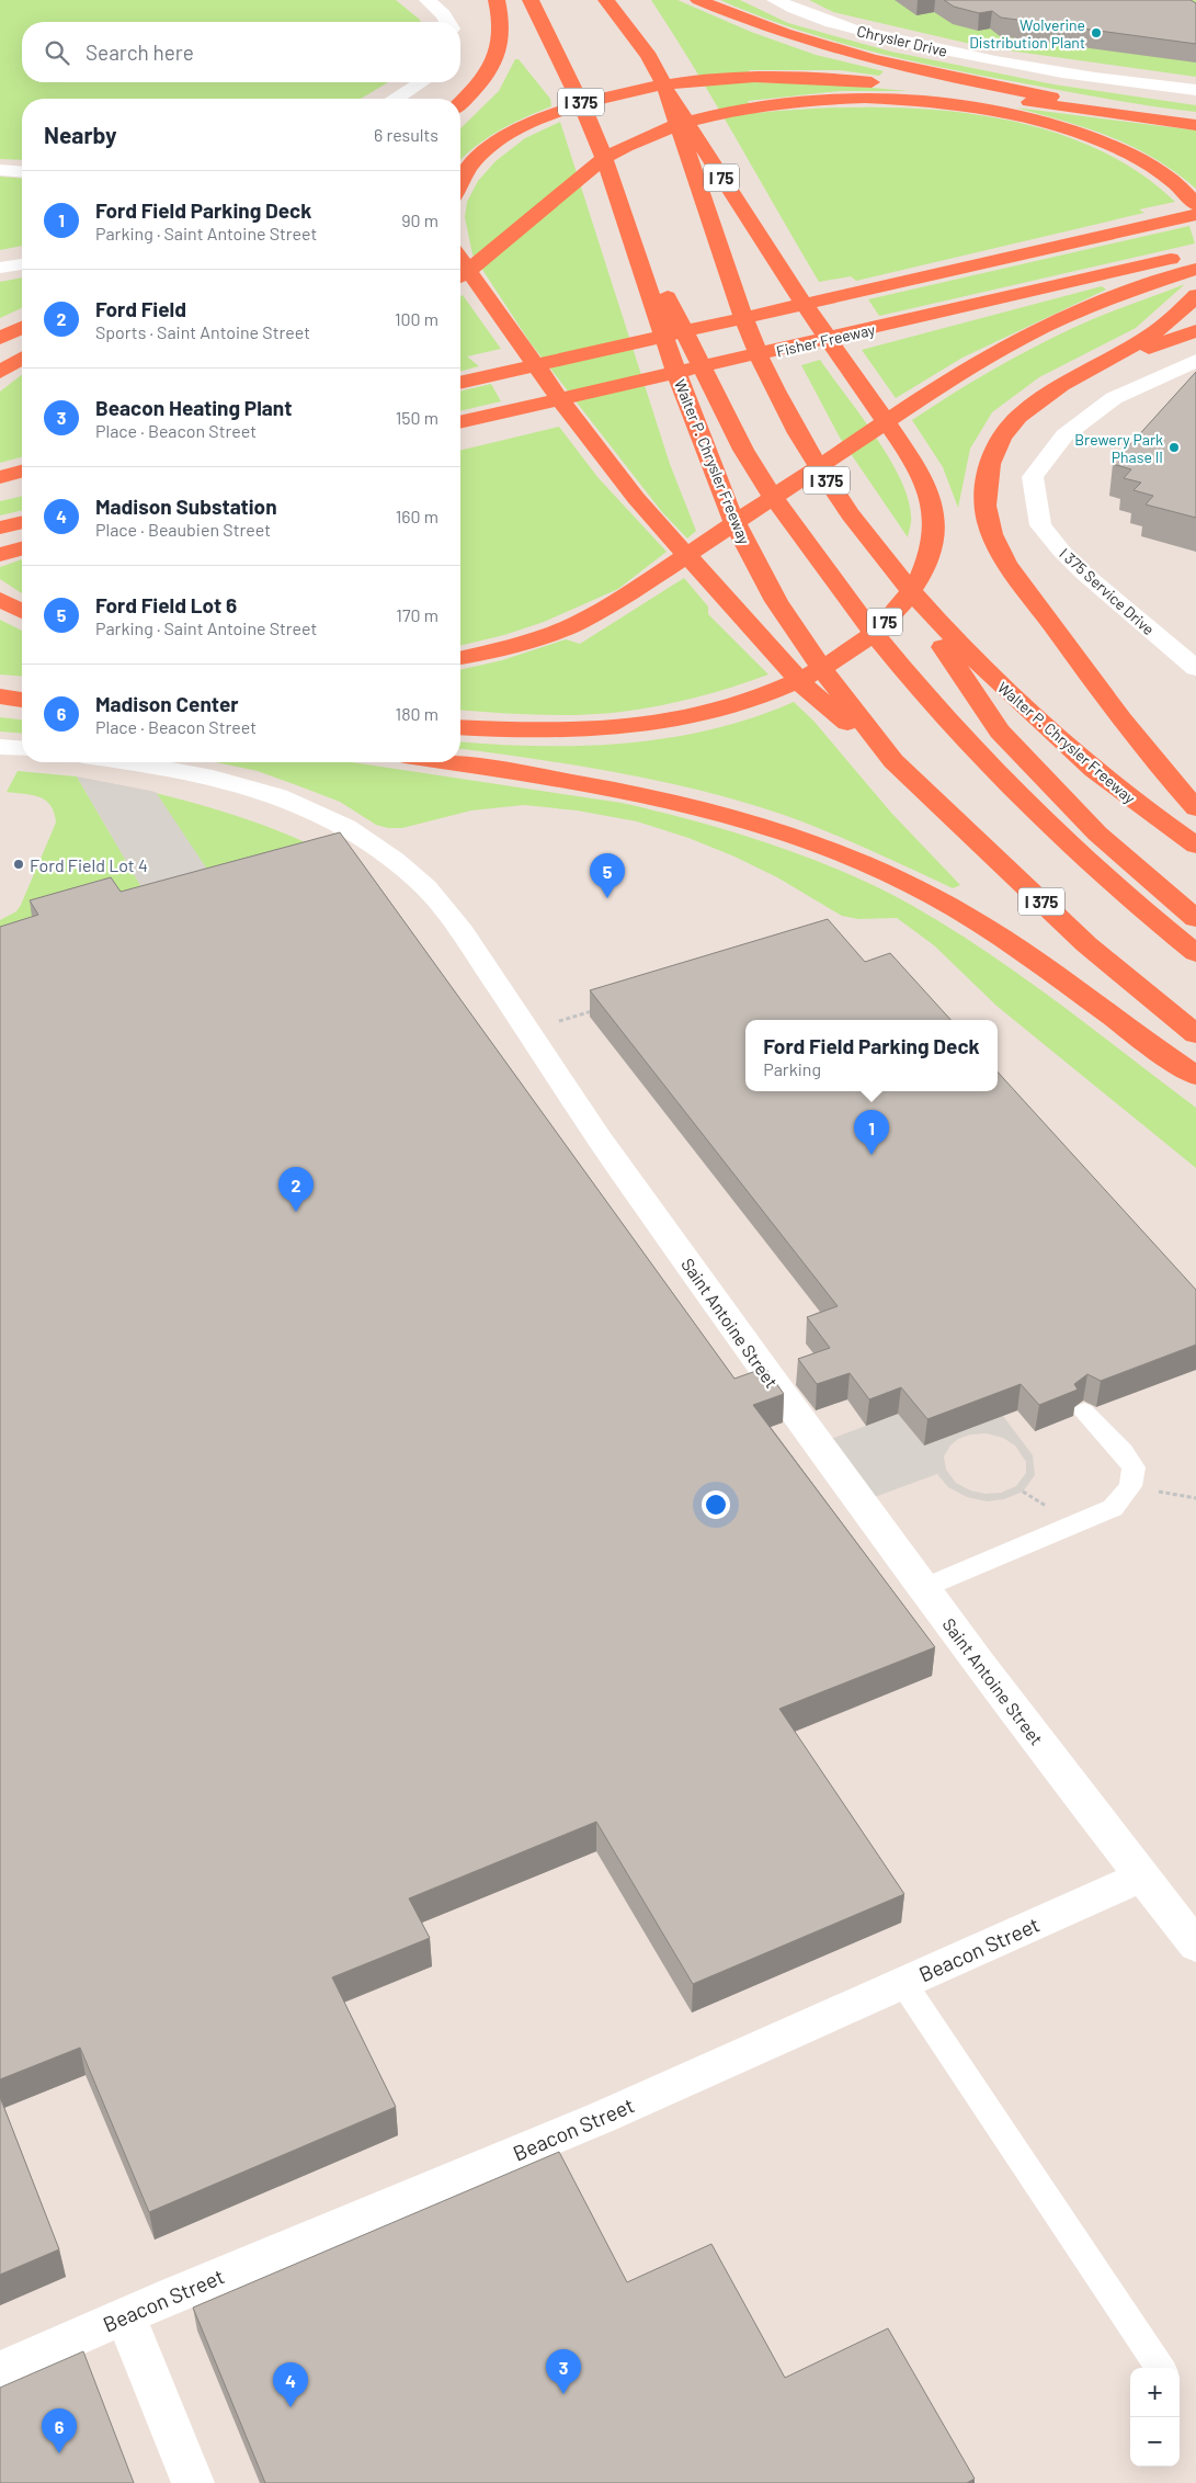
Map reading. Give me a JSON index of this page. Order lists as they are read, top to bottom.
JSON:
{
  "streets": {
    "highway": [
      "I 375",
      "I 75",
      "Fisher Freeway",
      "Walter P. Chrysler Freeway"
    ],
    "street": [
      "Chrysler Drive",
      "I 375 Service Drive",
      "Saint Antoine Street",
      "Beacon Street"
    ]
  },
  "crossings": [
    ["I 75", "Walter P. Chrysler Freeway"],
    ["Saint Antoine Street", "Beacon Street"]
  ],
  "places": ["Wolverine Distribution Plant", "Brewery Park Phase II", "Ford Field Lot 4"],
  "page": {
    "search": "Search here",
    "heading": ["Nearby", "6 results"],
    "list": [
      {
        "mark": "1",
        "name": "Ford Field Parking Deck",
        "note": "Parking · Saint Antoine Street",
        "value": "90 m"
      },
      {
        "mark": "2",
        "name": "Ford Field",
        "note": "Sports · Saint Antoine Street",
        "value": "100 m"
      },
      {
        "mark": "3",
        "name": "Beacon Heating Plant",
        "note": "Place · Beacon Street",
        "value": "150 m"
      },
      {
        "mark": "4",
        "name": "Madison Substation",
        "note": "Place · Beaubien Street",
        "value": "160 m"
      },
      {
        "mark": "5",
        "name": "Ford Field Lot 6",
        "note": "Parking · Saint Antoine Street",
        "value": "170 m"
      },
      {
        "mark": "6",
        "name": "Madison Center",
        "note": "Place · Beacon Street",
        "value": "180 m"
      }
    ],
    "pins": [
      "5",
      "1",
      "2",
      "3",
      "4",
      "6"
    ],
    "popup": ["Ford Field Parking Deck", "Parking"],
    "map_buttons": ["+", "−"]
  }
}
